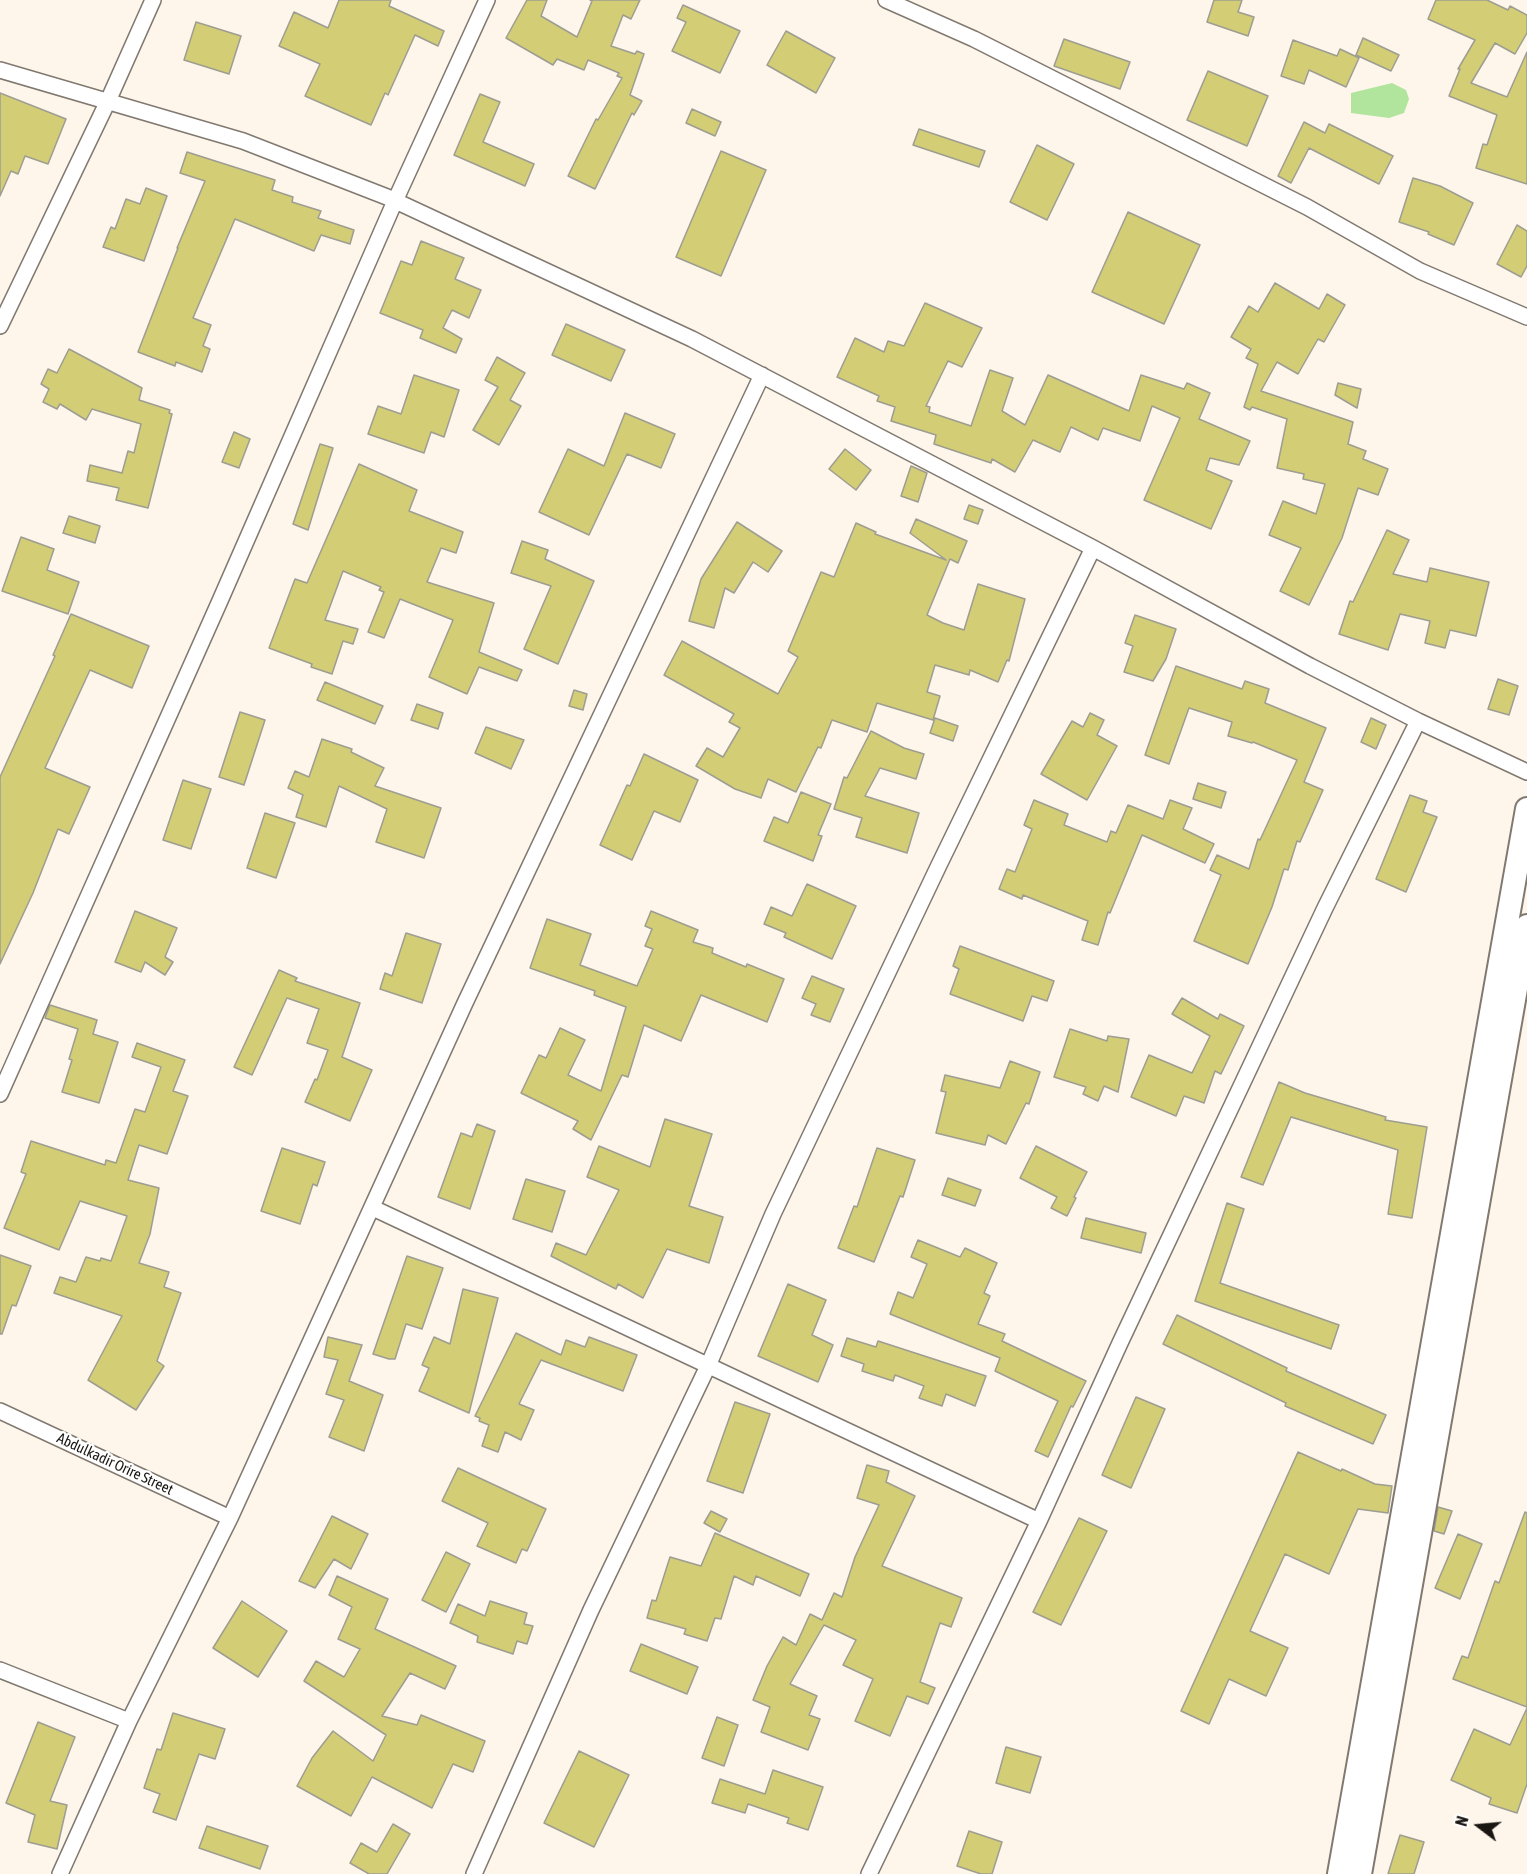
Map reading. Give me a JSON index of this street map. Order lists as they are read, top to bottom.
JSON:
{
  "streets": {
    "street": ["Abdulkadir Orire Street"]
  },
  "north": "left"
}
